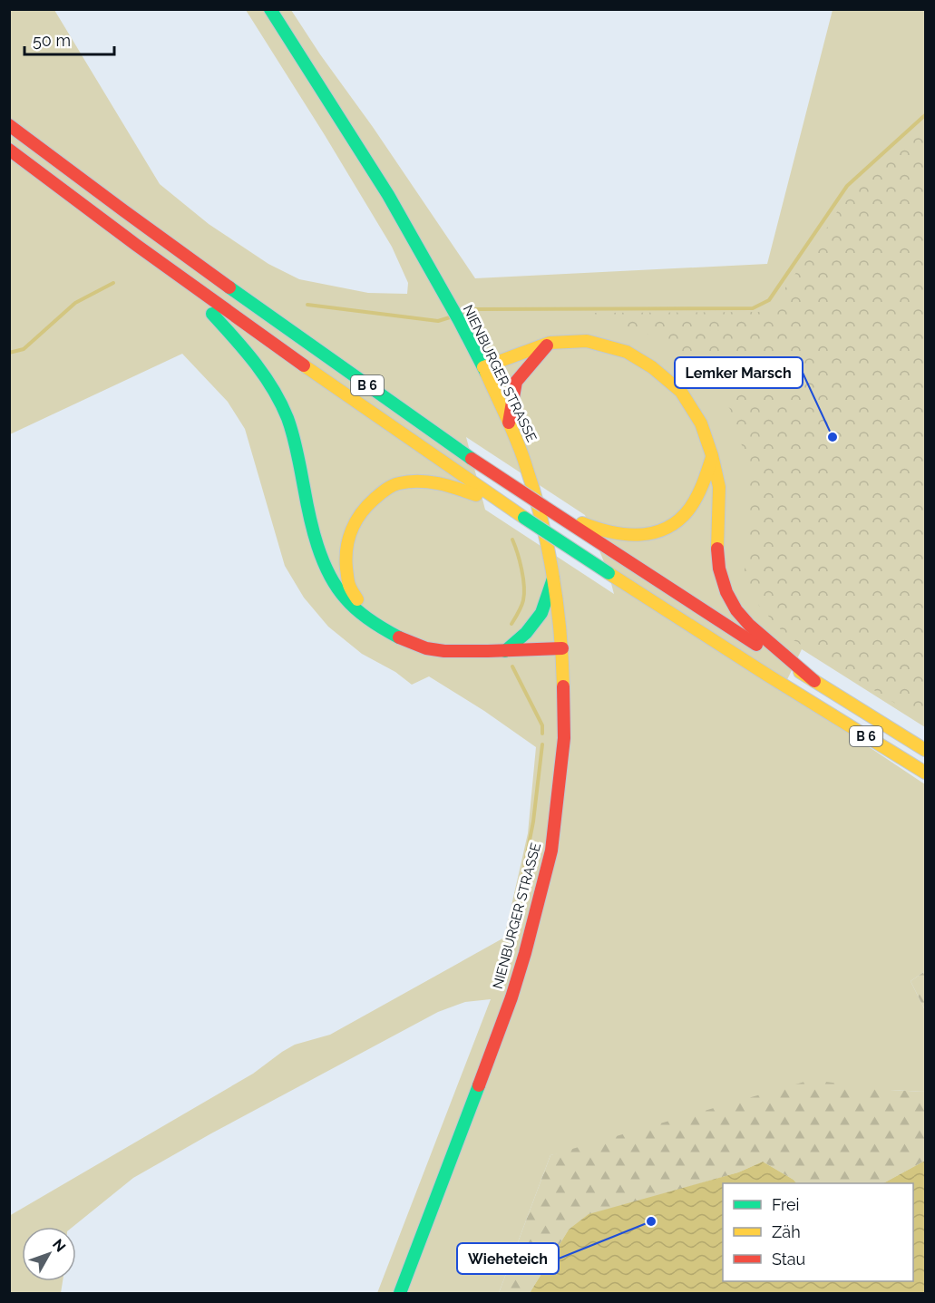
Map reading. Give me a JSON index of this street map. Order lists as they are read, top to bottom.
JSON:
{
  "streets": {
    "main road": ["NIENBURGER STRASSE", "B 6"]
  },
  "places": ["Lemker Marsch", "Wieheteich"],
  "legend": ["Frei", "Zäh", "Stau"],
  "scale_bar": "50 m",
  "north": "top right"
}
